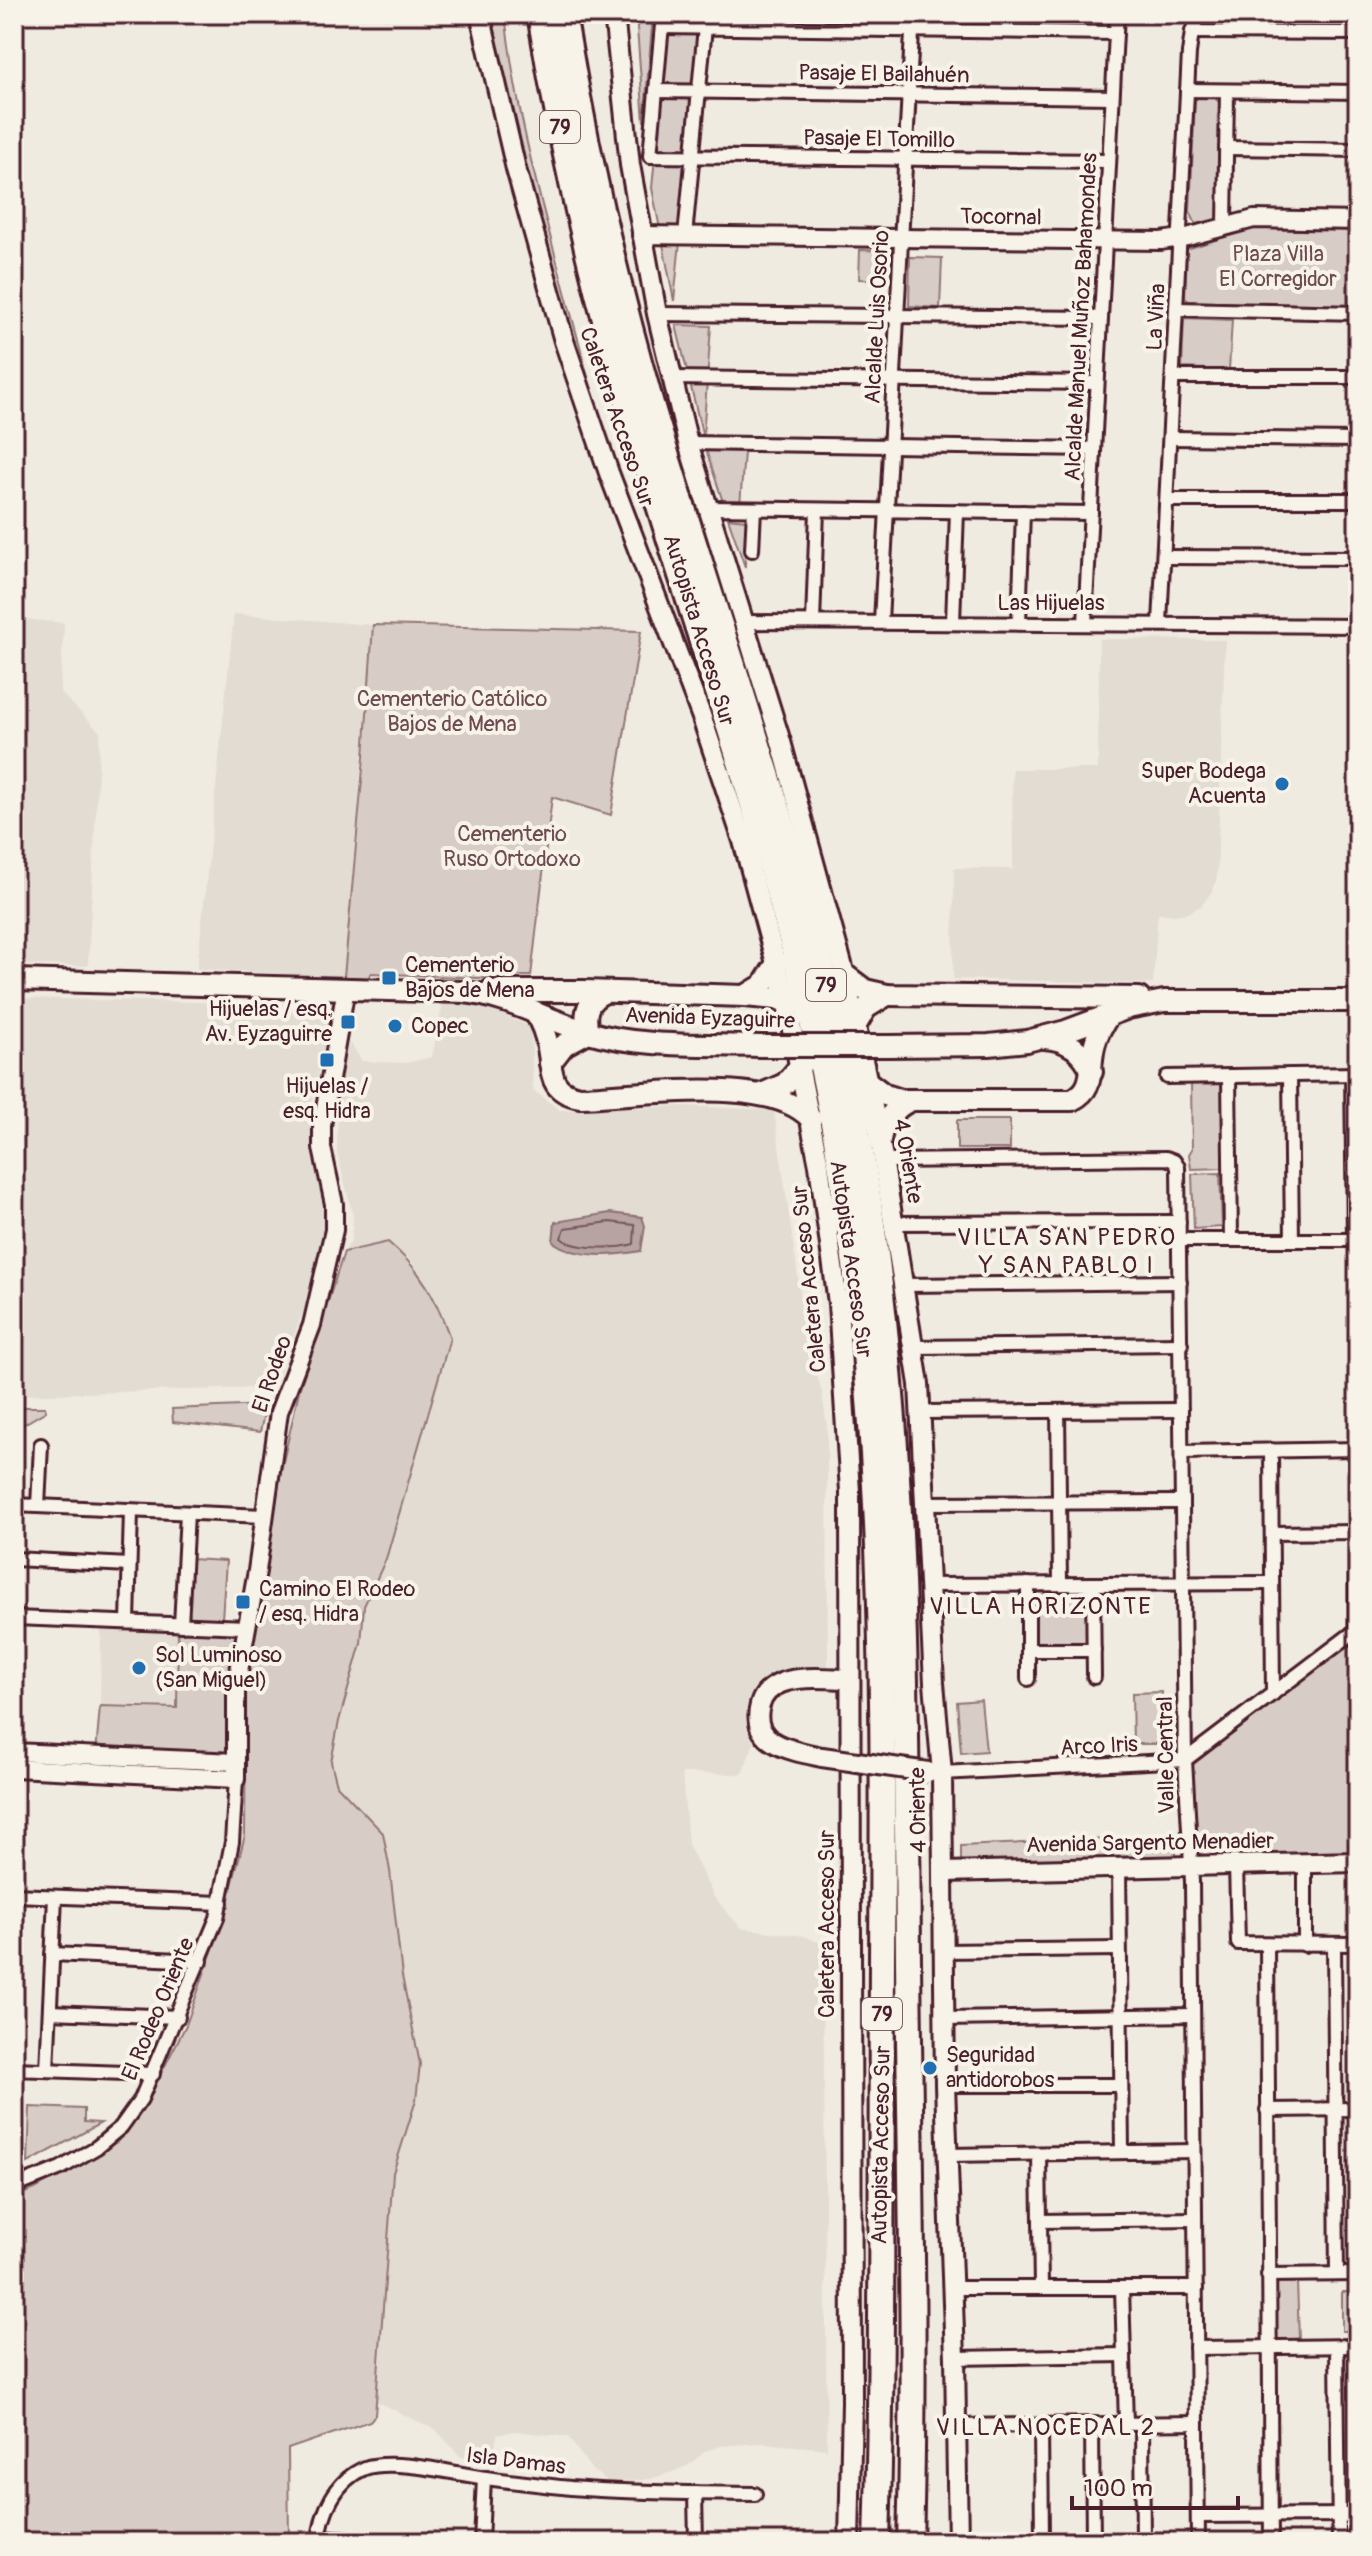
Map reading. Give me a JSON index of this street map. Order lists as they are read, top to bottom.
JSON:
{
  "streets": {
    "highway": ["79", "Autopista Acceso Sur"],
    "main road": [
      "Caletera Acceso Sur",
      "Avenida Eyzaguirre",
      "4 Oriente",
      "Avenida Sargento Menadier"
    ],
    "street": [
      "Pasaje El Bailahuén",
      "Pasaje El Tomillo",
      "Tocornal",
      "Alcalde Luis Osorio",
      "Alcalde Manuel Muñoz Bahamondes",
      "La Viña",
      "Las Hijuelas",
      "El Rodeo",
      "Arco Iris",
      "Valle Central",
      "El Rodeo Oriente",
      "Isla Damas"
    ]
  },
  "crossings": [
    ["Pasaje El Bailahuén", "Pasaje El Tomillo"],
    ["Pasaje El Bailahuén", "Alcalde Luis Osorio"],
    ["Pasaje El Bailahuén", "Alcalde Manuel Muñoz Bahamondes"],
    ["Pasaje El Tomillo", "Alcalde Luis Osorio"],
    ["Pasaje El Tomillo", "Alcalde Manuel Muñoz Bahamondes"],
    ["Tocornal", "Alcalde Luis Osorio"],
    ["Tocornal", "Alcalde Manuel Muñoz Bahamondes"],
    ["Tocornal", "La Viña"],
    ["Alcalde Luis Osorio", "Las Hijuelas"],
    ["Alcalde Manuel Muñoz Bahamondes", "Las Hijuelas"],
    ["La Viña", "Las Hijuelas"],
    ["Avenida Eyzaguirre", "El Rodeo"],
    ["4 Oriente", "Arco Iris"],
    ["4 Oriente", "Valle Central"],
    ["4 Oriente", "Avenida Sargento Menadier"],
    ["El Rodeo", "El Rodeo Oriente"],
    ["Arco Iris", "Valle Central"],
    ["Valle Central", "Avenida Sargento Menadier"]
  ],
  "districts": ["VILLA SAN PEDRO Y SAN PABLO I", "VILLA HORIZONTE", "VILLA NOCEDAL 2"],
  "parks": ["Plaza Villa El Corregidor", "Cementerio Católico Bajos de Mena", "Cementerio Ruso Ortodoxo"],
  "places": {
    "other": [
      "Super Bodega Acuenta",
      "Copec",
      "Sol Luminoso (San Miguel)",
      "Seguridad antidorobos"
    ],
    "transit": [
      "Cementerio Bajos de Mena",
      "Hijuelas / esq. Av. Eyzaguirre",
      "Hijuelas / esq. Hidra",
      "Camino El Rodeo / esq. Hidra"
    ]
  },
  "scale_bar": "100 m"
}
